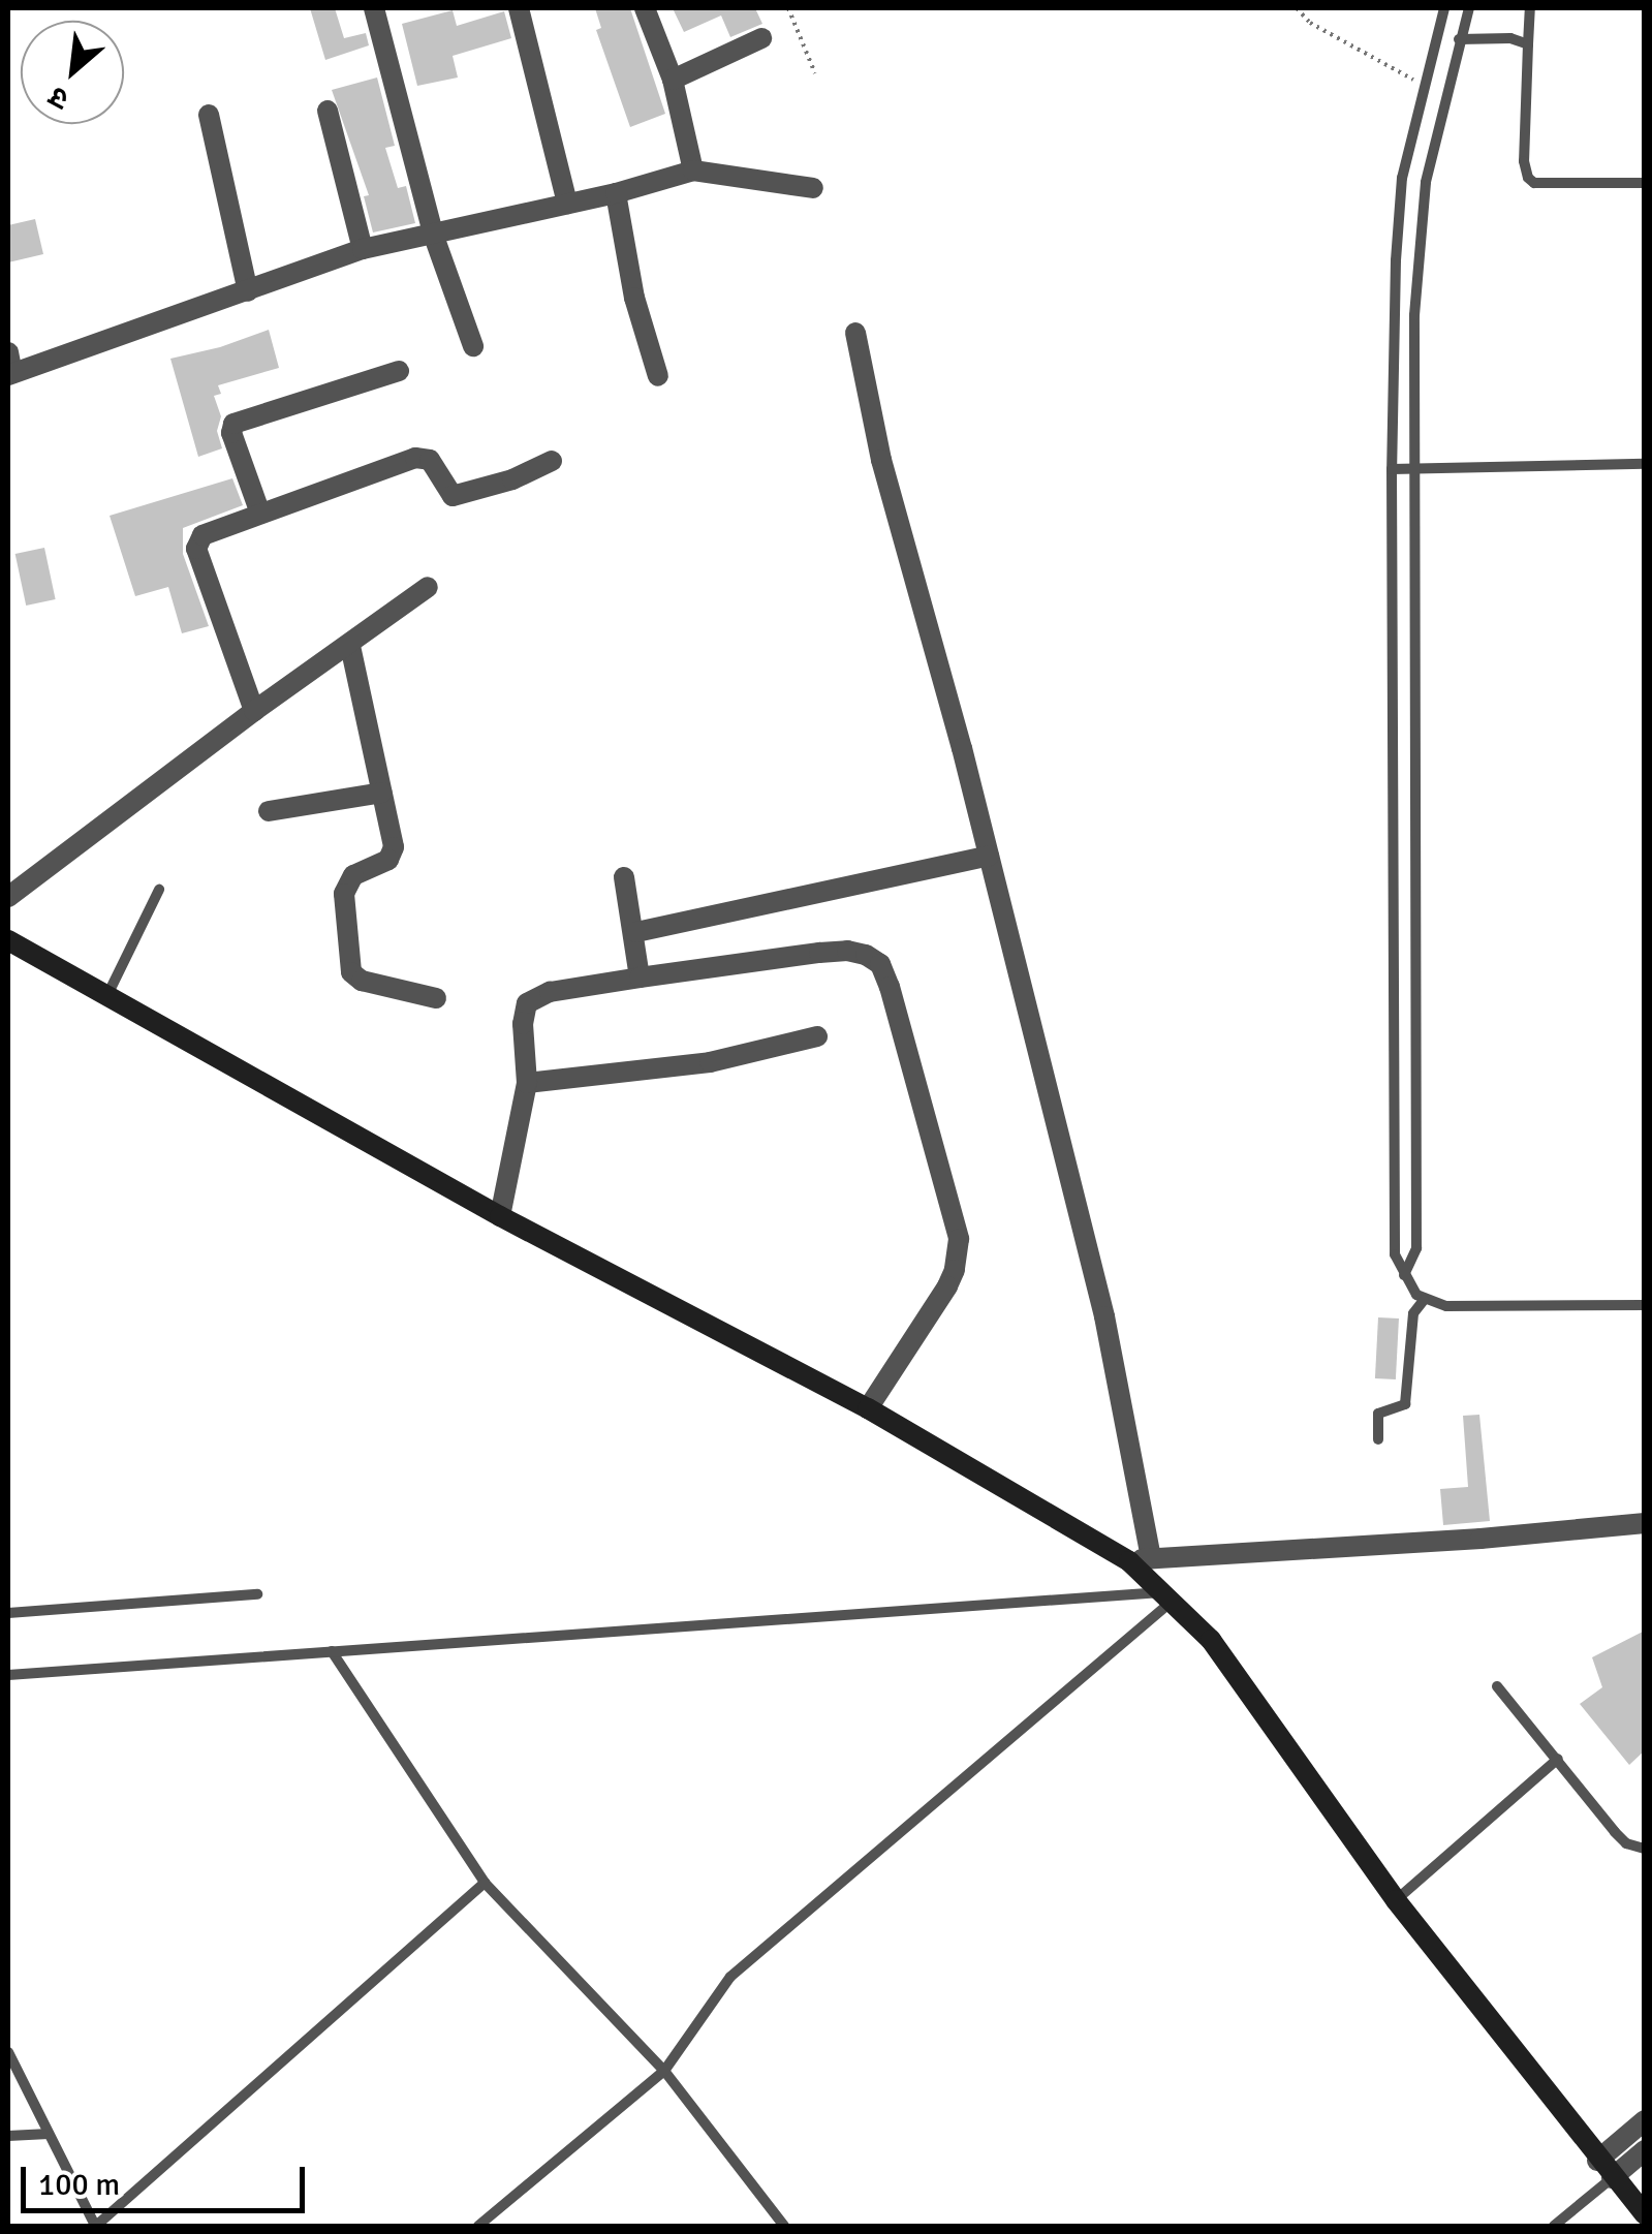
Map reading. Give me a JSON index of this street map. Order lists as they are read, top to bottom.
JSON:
{
  "scale_bar": "100 m",
  "north": "bottom left"
}
